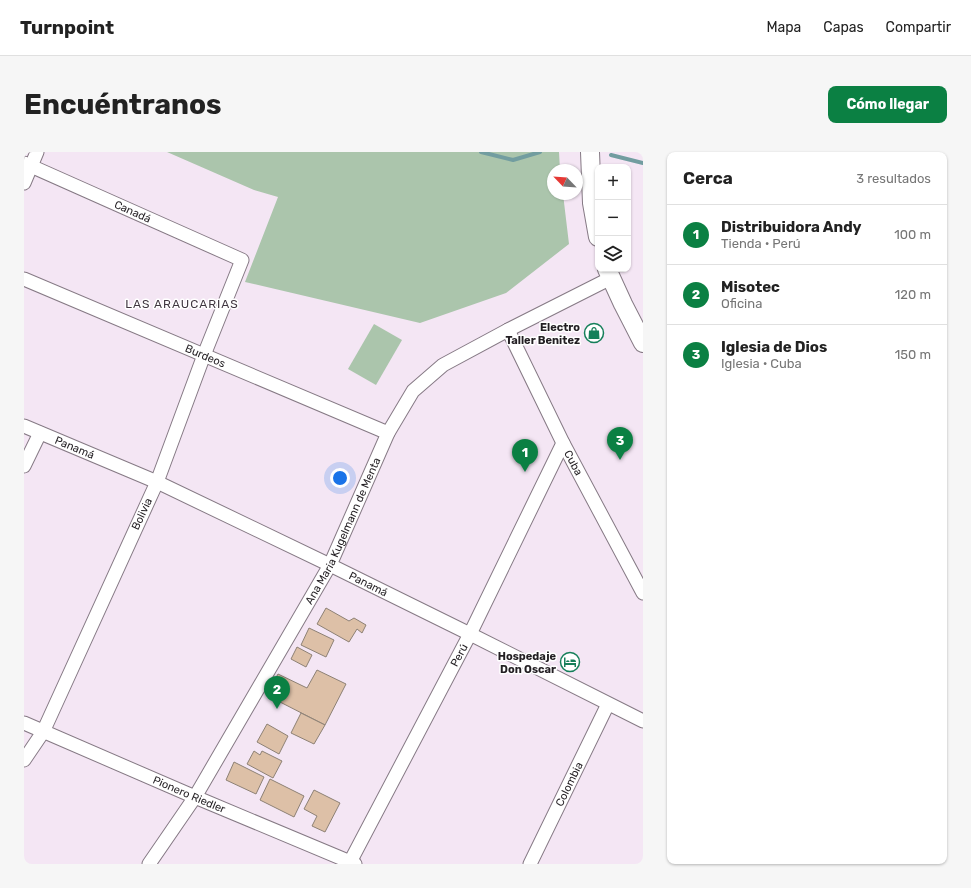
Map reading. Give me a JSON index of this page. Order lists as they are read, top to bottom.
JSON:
{
  "streets": {
    "street": [
      "Canadá",
      "Burdeos",
      "Panamá",
      "Cuba",
      "Bolivia",
      "Ana Maria Kugelmann de Menta",
      "Perú",
      "Colombia",
      "Pionero Riedler"
    ]
  },
  "crossings": [
    ["Canadá", "Bolivia"],
    ["Burdeos", "Bolivia"],
    ["Burdeos", "Ana Maria Kugelmann de Menta"],
    ["Panamá", "Bolivia"],
    ["Panamá", "Ana Maria Kugelmann de Menta"],
    ["Panamá", "Perú"],
    ["Panamá", "Colombia"],
    ["Cuba", "Ana Maria Kugelmann de Menta"],
    ["Cuba", "Perú"],
    ["Bolivia", "Pionero Riedler"],
    ["Ana Maria Kugelmann de Menta", "Pionero Riedler"],
    ["Perú", "Pionero Riedler"]
  ],
  "districts": ["LAS ARAUCARIAS"],
  "places": {
    "shop": ["Electro Taller Benitez"],
    "hotel": ["Hospedaje Don Oscar"]
  },
  "north": "top left",
  "page": {
    "header": "Turnpoint",
    "nav": ["Mapa", "Capas", "Compartir"],
    "buttons": "Cómo llegar",
    "title": "Encuéntranos",
    "heading": ["Cerca", "3 resultados"],
    "map_buttons": ["+", "−"],
    "list": [
      {
        "mark": "1",
        "name": "Distribuidora Andy",
        "note": "Tienda · Perú",
        "value": "100 m"
      },
      {
        "mark": "2",
        "name": "Misotec",
        "note": "Oficina",
        "value": "120 m"
      },
      {
        "mark": "3",
        "name": "Iglesia de Dios",
        "note": "Iglesia · Cuba",
        "value": "150 m"
      }
    ],
    "pins": ["3", "1", "2"]
  }
}
